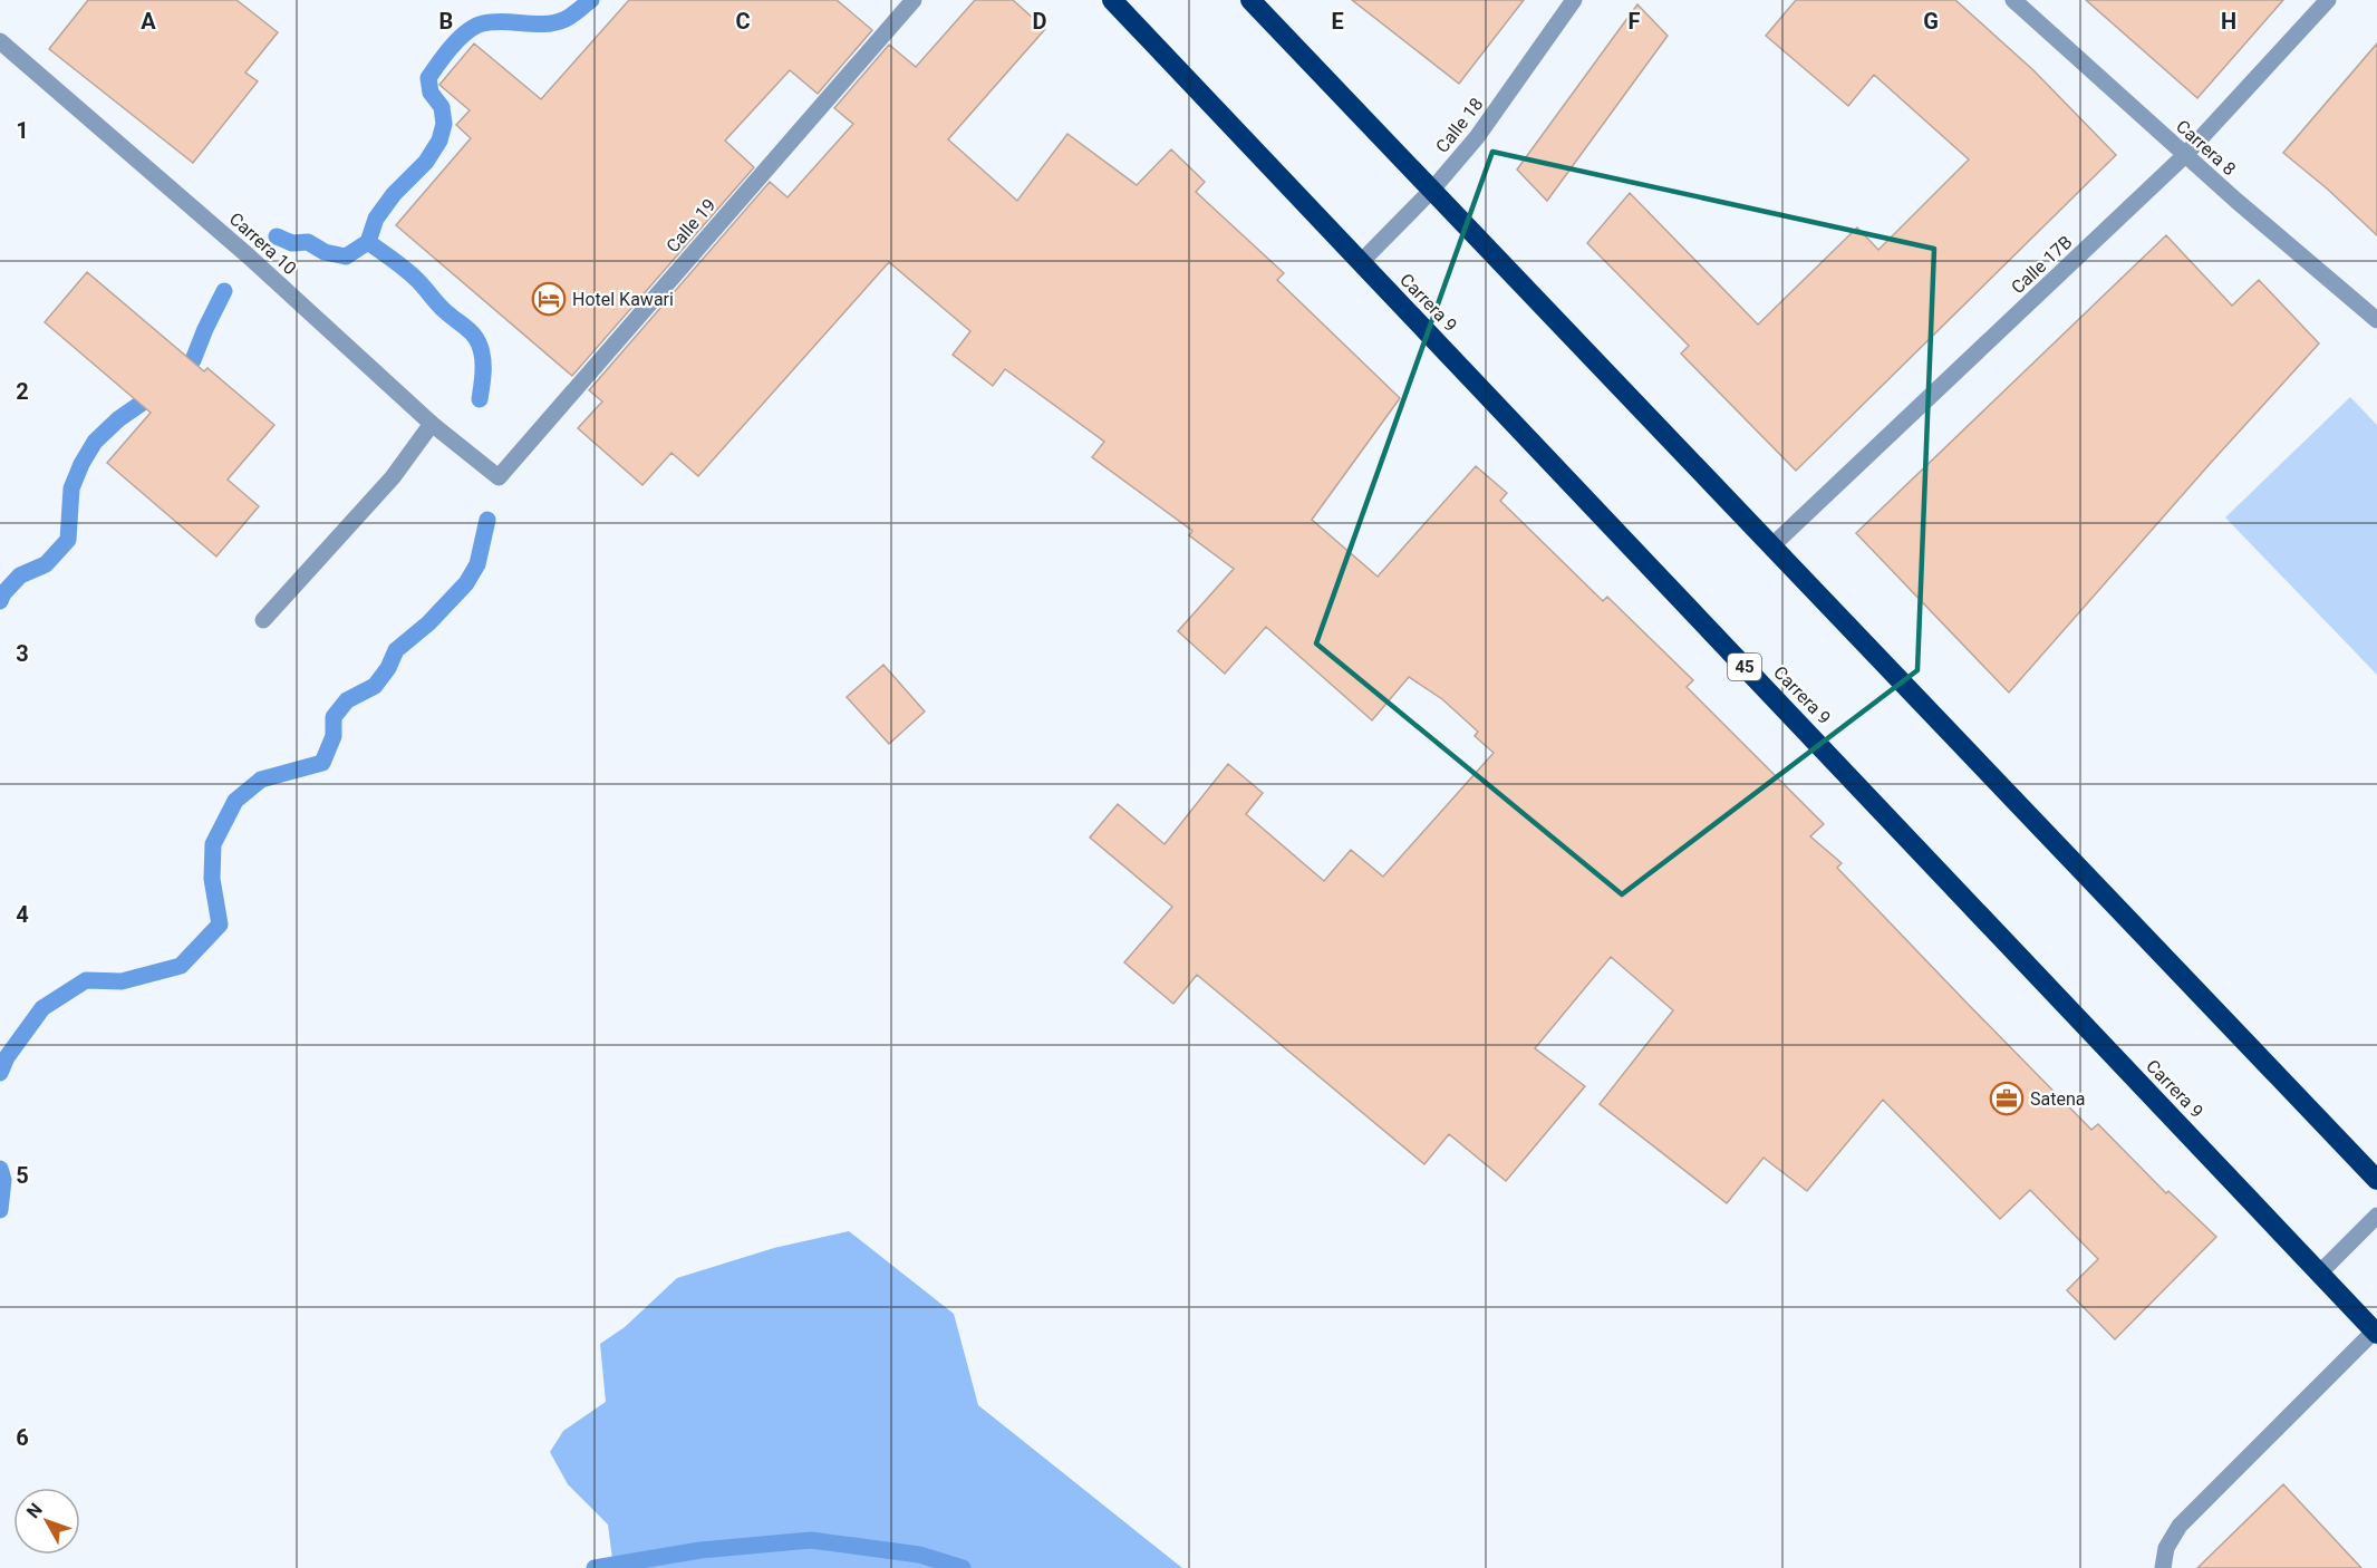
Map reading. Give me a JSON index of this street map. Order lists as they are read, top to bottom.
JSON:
{
  "streets": {
    "highway": ["Carrera 9", "45"],
    "street": [
      "Calle 18",
      "Carrera 8",
      "Calle 19",
      "Carrera 10",
      "Calle 17B"
    ]
  },
  "crossings": [
    ["Calle 18", "Carrera 9"],
    ["Carrera 8", "Calle 17B"],
    ["Calle 19", "Carrera 10"]
  ],
  "places": {
    "hotel": ["Hotel Kawari"],
    "office": ["Satena"]
  },
  "north": "top left",
  "grid": {
    "columns": [
      "A",
      "B",
      "C",
      "D",
      "E",
      "F",
      "G",
      "H"
    ],
    "rows": [
      "1",
      "2",
      "3",
      "4",
      "5",
      "6"
    ]
  }
}
